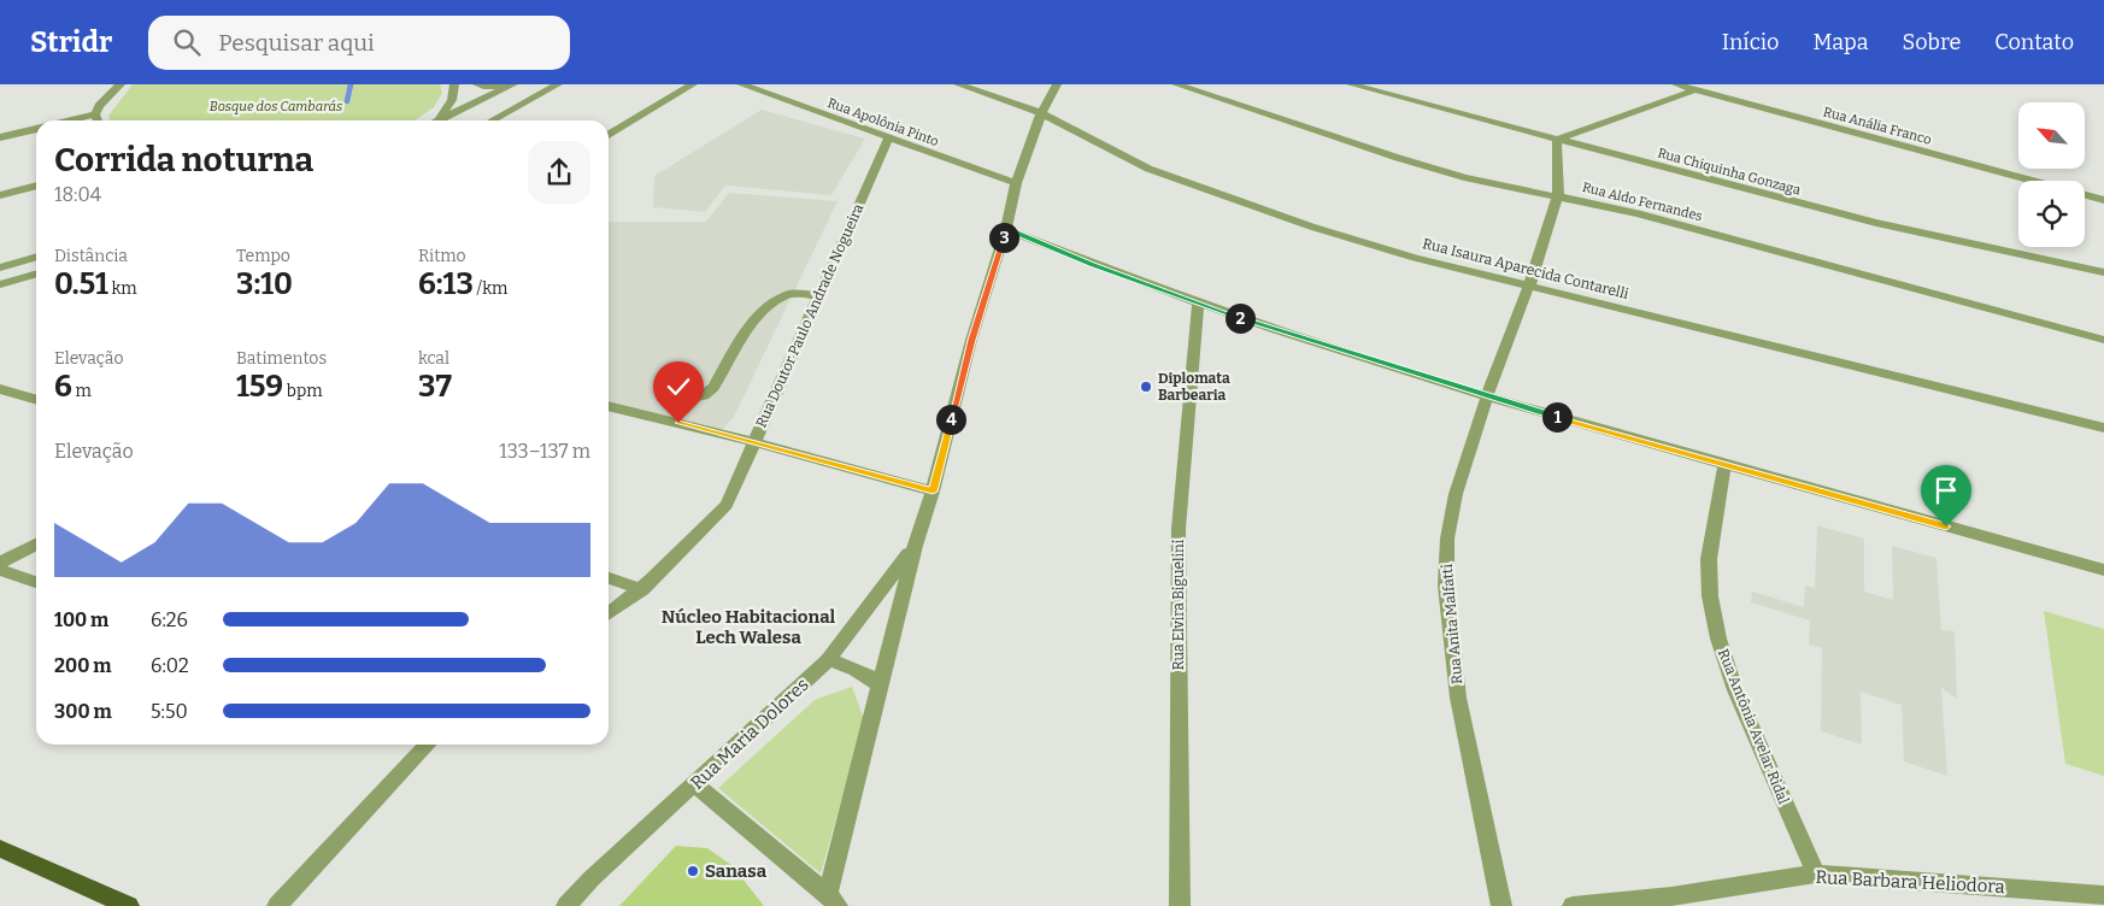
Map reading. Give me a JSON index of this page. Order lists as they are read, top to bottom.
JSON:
{
  "streets": {
    "street": [
      "Rua Apolônia Pinto",
      "Rua Anália Franco",
      "Rua Chiquinha Gonzaga",
      "Rua Aldo Fernandes",
      "Rua Isaura Aparecida Contarelli",
      "Rua Doutor Paulo Andrade Nogueira",
      "Rua Elvira Biguelini",
      "Rua Anita Malfatti",
      "Rua Antônia Avelar Ridal",
      "Rua Maria Dolores",
      "Rua Barbara Heliodora"
    ]
  },
  "crossings": [
    ["Rua Apolônia Pinto", "Rua Doutor Paulo Andrade Nogueira"],
    ["Rua Chiquinha Gonzaga", "Rua Anita Malfatti"],
    ["Rua Aldo Fernandes", "Rua Anita Malfatti"],
    ["Rua Isaura Aparecida Contarelli", "Rua Anita Malfatti"],
    ["Rua Antônia Avelar Ridal", "Rua Barbara Heliodora"]
  ],
  "districts": ["Núcleo Habitacional Lech Walesa"],
  "parks": ["Bosque dos Cambarás"],
  "places": ["Diplomata Barbearia", "Sanasa"],
  "north": "top left",
  "page": {
    "header": "Stridr",
    "search": "Pesquisar aqui",
    "nav": [
      "Início",
      "Mapa",
      "Sobre",
      "Contato"
    ],
    "heading": ["Corrida noturna", "18:04"],
    "pins": [
      "3",
      "2",
      "1",
      "4"
    ],
    "stats": [
      ["Distância", "0.51 km"],
      ["Tempo", "3:10"],
      ["Ritmo", "6:13 /km"],
      ["Elevação", "6 m"],
      ["Batimentos", "159 bpm"],
      ["kcal", "37"]
    ],
    "chart": ["Elevação", "133–137 m"],
    "list": [
      {
        "name": "100 m",
        "note": "6:26"
      },
      {
        "name": "200 m",
        "note": "6:02"
      },
      {
        "name": "300 m",
        "note": "5:50"
      }
    ]
  }
}
